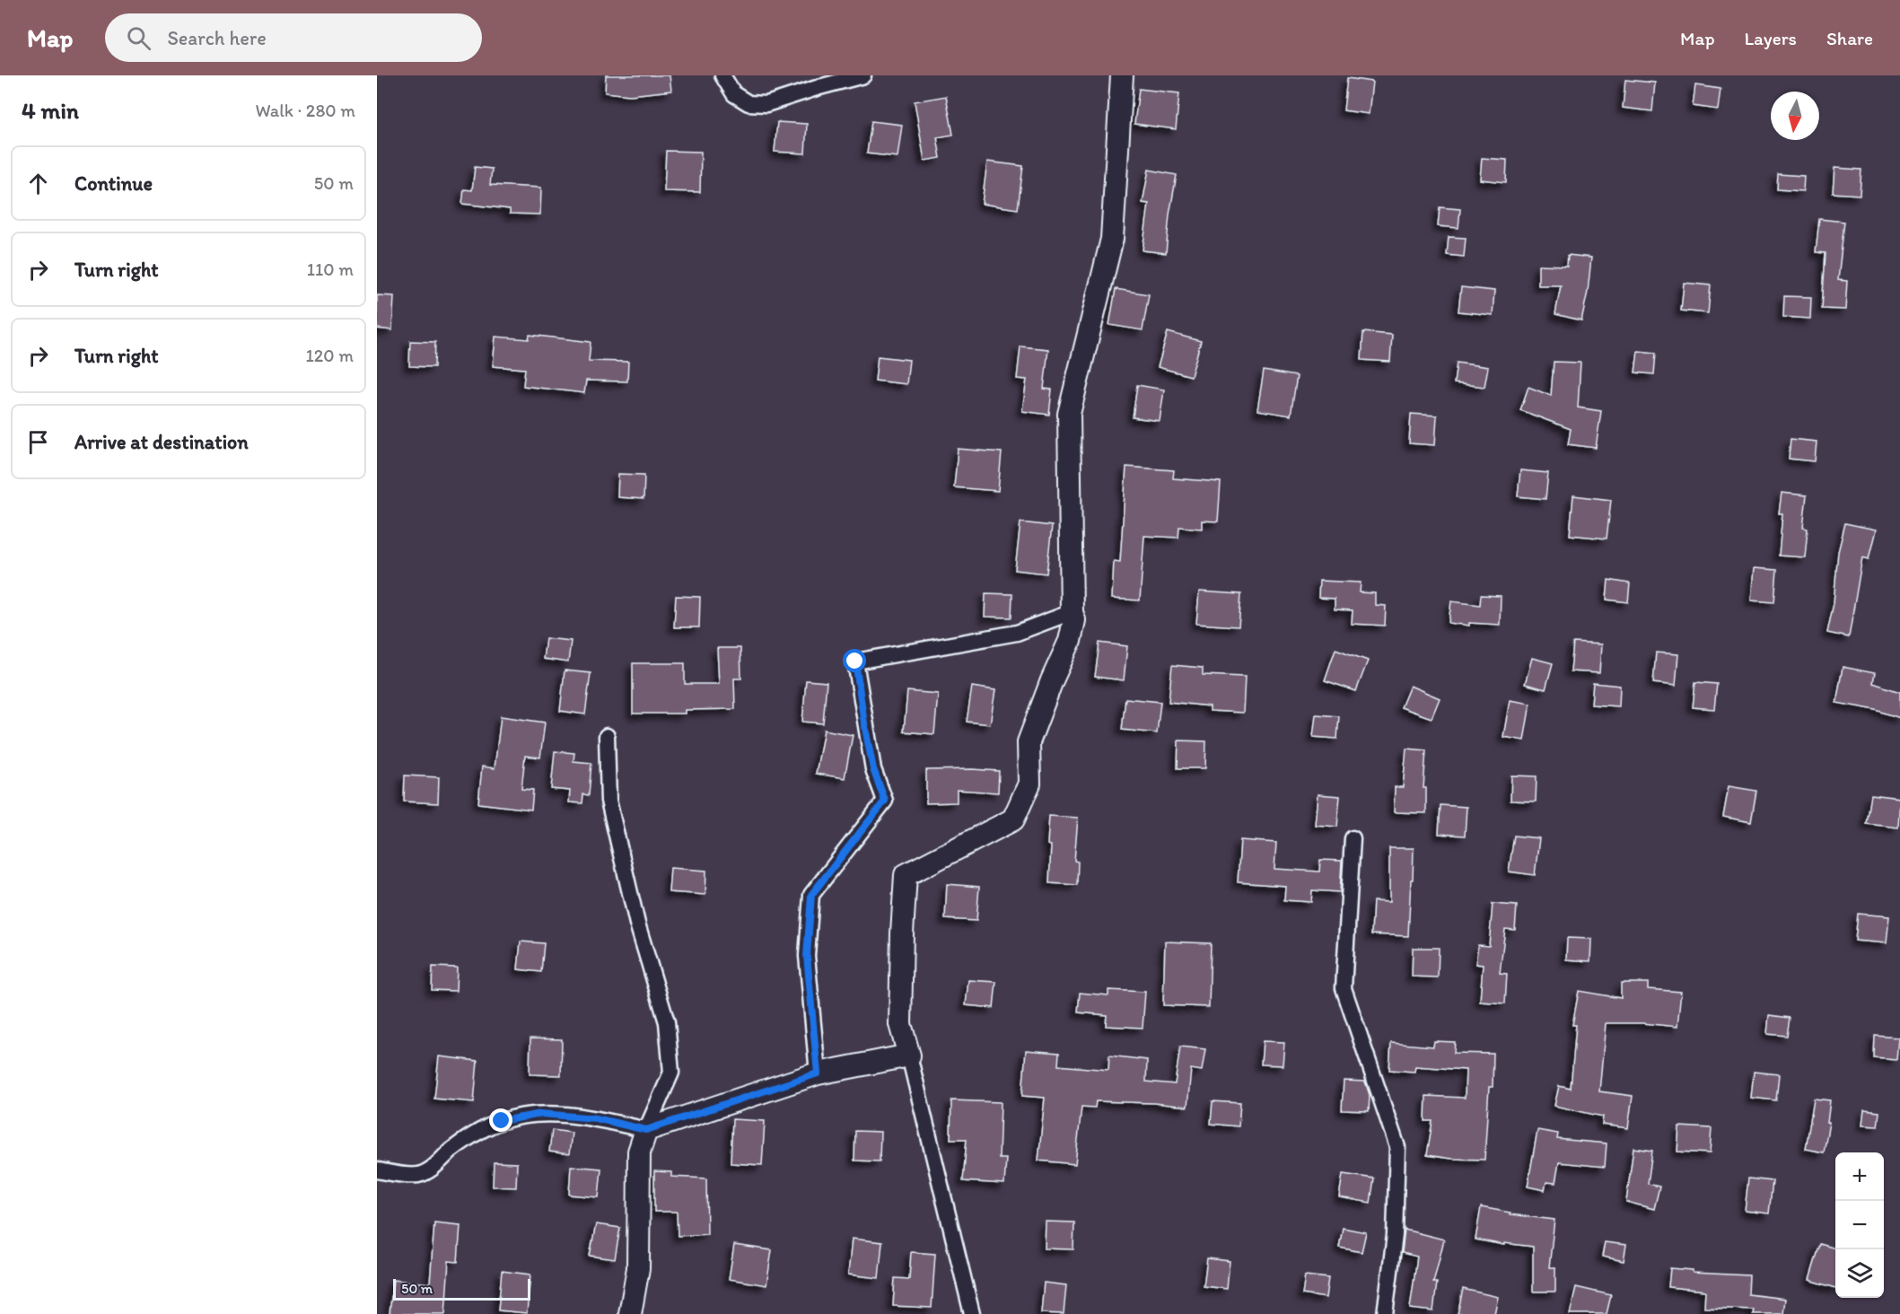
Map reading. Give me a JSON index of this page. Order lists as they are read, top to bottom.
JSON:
{
  "scale_bar": "50 m",
  "north": "bottom",
  "page": {
    "header": "Map",
    "search": "Search here",
    "nav": ["Map", "Layers", "Share"],
    "heading": ["4 min", "Walk · 280 m"],
    "list": [
      ["Continue", "50 m"],
      ["Turn right", "110 m"],
      ["Turn right", "120 m"],
      "Arrive at destination"
    ],
    "map_buttons": ["+", "−"],
    "scale": "50 m"
  }
}
